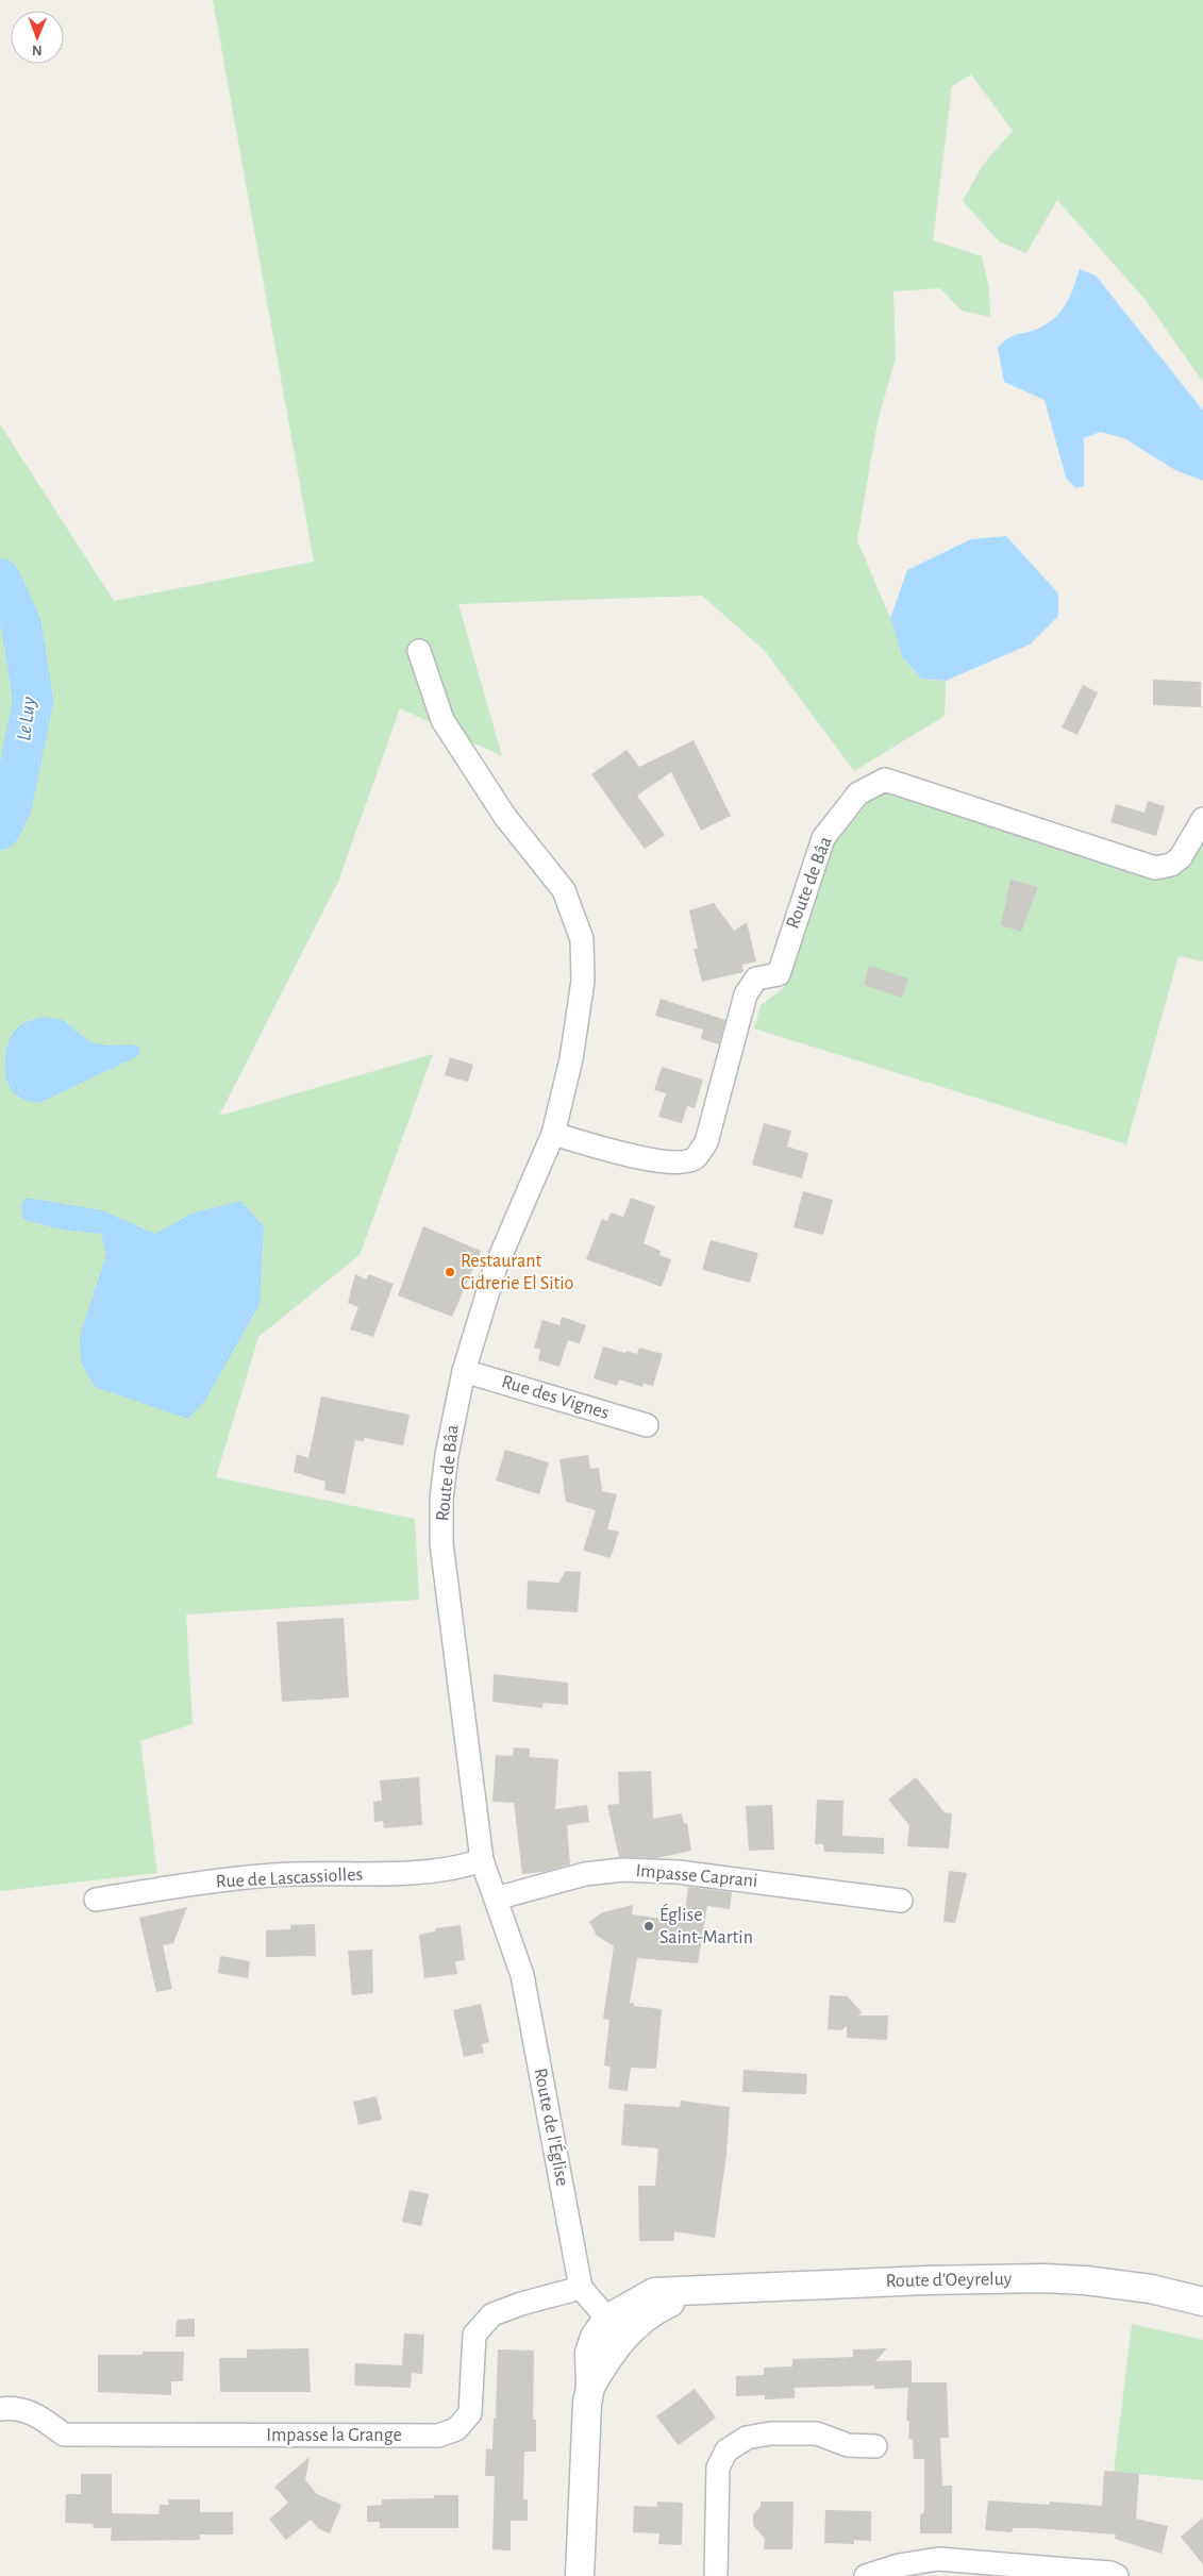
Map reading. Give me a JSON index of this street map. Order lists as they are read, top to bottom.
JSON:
{
  "streets": {
    "street": [
      "Route de Bâa",
      "Rue des Vignes",
      "Impasse Caprani",
      "Rue de Lascassiolles",
      "Route de l'Église",
      "Route d'Oeyreluy",
      "Impasse la Grange"
    ]
  },
  "crossings": [
    ["Route de Bâa", "Rue des Vignes"],
    ["Route de Bâa", "Rue de Lascassiolles"],
    ["Route de Bâa", "Route de l'Église"],
    ["Impasse Caprani", "Route de l'Église"],
    ["Rue de Lascassiolles", "Route de l'Église"],
    ["Route de l'Église", "Impasse la Grange"]
  ],
  "water": ["Le Luy"],
  "places": ["Restaurant Cidrerie El Sitio", "Église Saint-Martin"],
  "north": "bottom"
}
